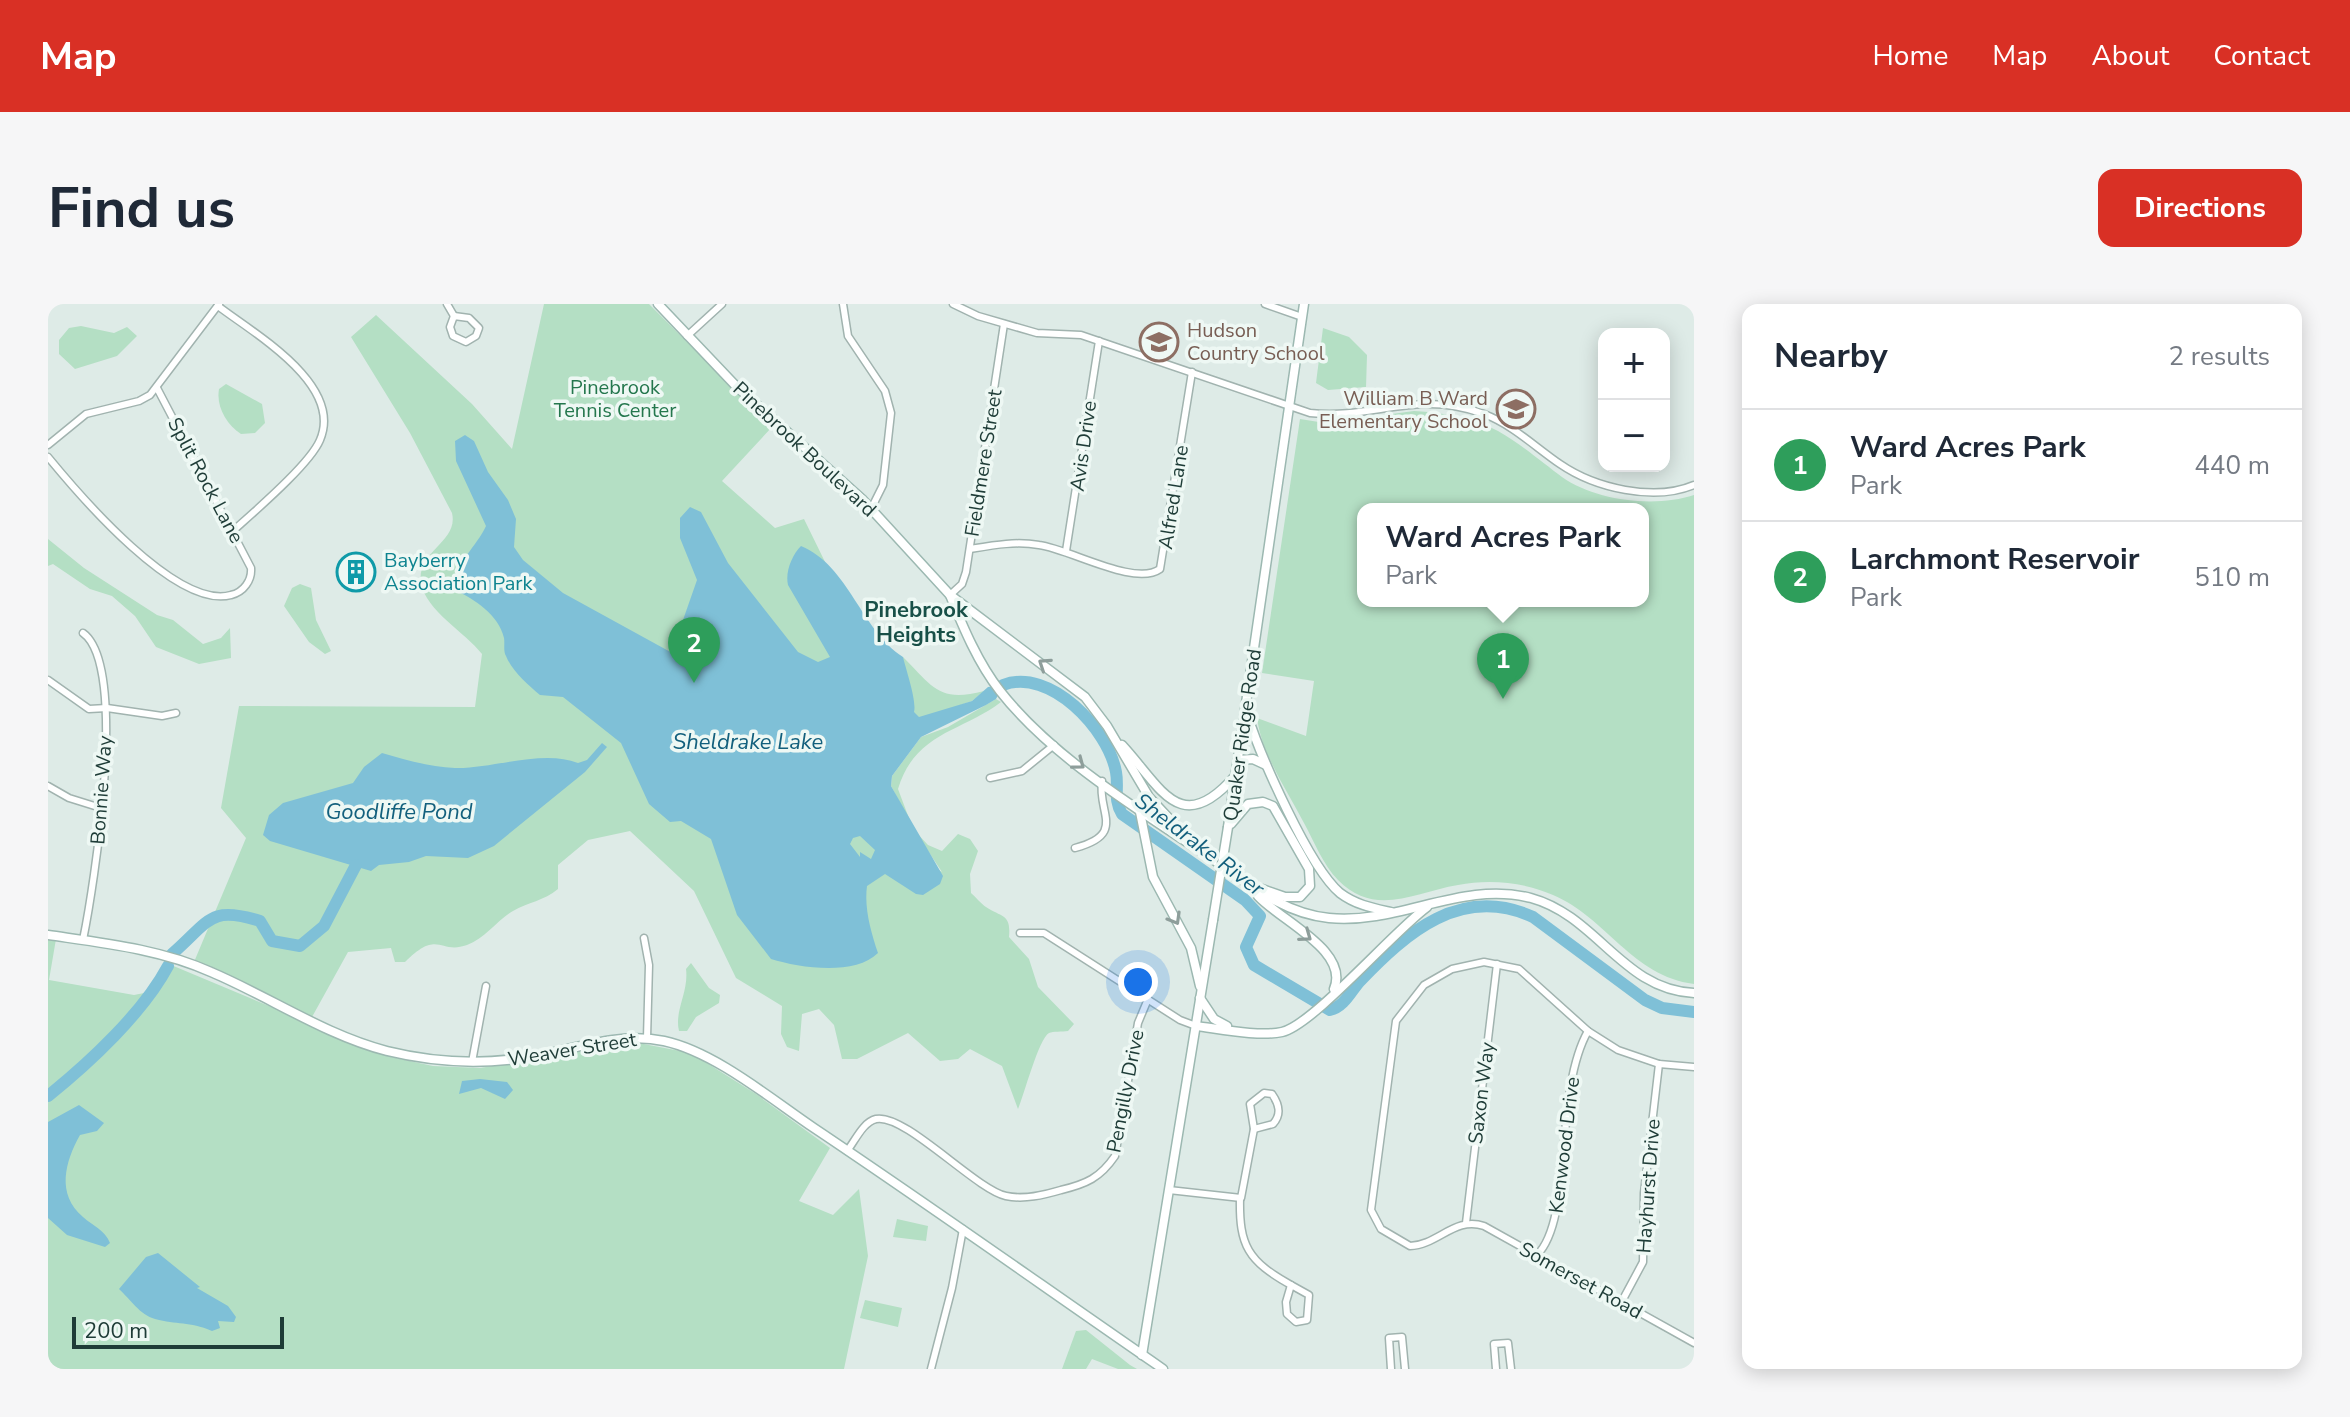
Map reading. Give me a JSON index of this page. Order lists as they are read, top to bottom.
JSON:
{
  "streets": {
    "street": [
      "Avis Drive",
      "Pinebrook Boulevard",
      "Fieldmere Street",
      "Split Rock Lane",
      "Alfred Lane",
      "Quaker Ridge Road",
      "Bonnie Way",
      "Weaver Street",
      "Pengilly Drive",
      "Saxon Way",
      "Kenwood Drive",
      "Hayhurst Drive",
      "Somerset Road"
    ]
  },
  "crossings": [
    ["Avis Drive", "Alfred Lane"],
    ["Pinebrook Boulevard", "Fieldmere Street"],
    ["Fieldmere Street", "Alfred Lane"],
    ["Quaker Ridge Road", "Weaver Street"],
    ["Bonnie Way", "Weaver Street"],
    ["Weaver Street", "Pengilly Drive"],
    ["Saxon Way", "Somerset Road"],
    ["Kenwood Drive", "Somerset Road"],
    ["Hayhurst Drive", "Somerset Road"]
  ],
  "districts": ["Pinebrook Heights"],
  "water": ["Sheldrake Lake", "Goodliffe Pond", "Sheldrake River"],
  "parks": ["Pinebrook Tennis Center"],
  "places": {
    "school or university": ["Hudson Country School", "William B Ward Elementary School"],
    "building": ["Bayberry Association Park"]
  },
  "scale_bar": "200 m",
  "page": {
    "header": "Map",
    "nav": [
      "Home",
      "Map",
      "About",
      "Contact"
    ],
    "buttons": "Directions",
    "title": "Find us",
    "heading": ["Nearby", "2 results"],
    "map_buttons": ["+", "−"],
    "list": [
      {
        "mark": "1",
        "name": "Ward Acres Park",
        "note": "Park",
        "value": "440 m"
      },
      {
        "mark": "2",
        "name": "Larchmont Reservoir",
        "note": "Park",
        "value": "510 m"
      }
    ],
    "popup": ["Ward Acres Park", "Park"],
    "pins": ["2", "1"],
    "scale": "200 m"
  }
}
